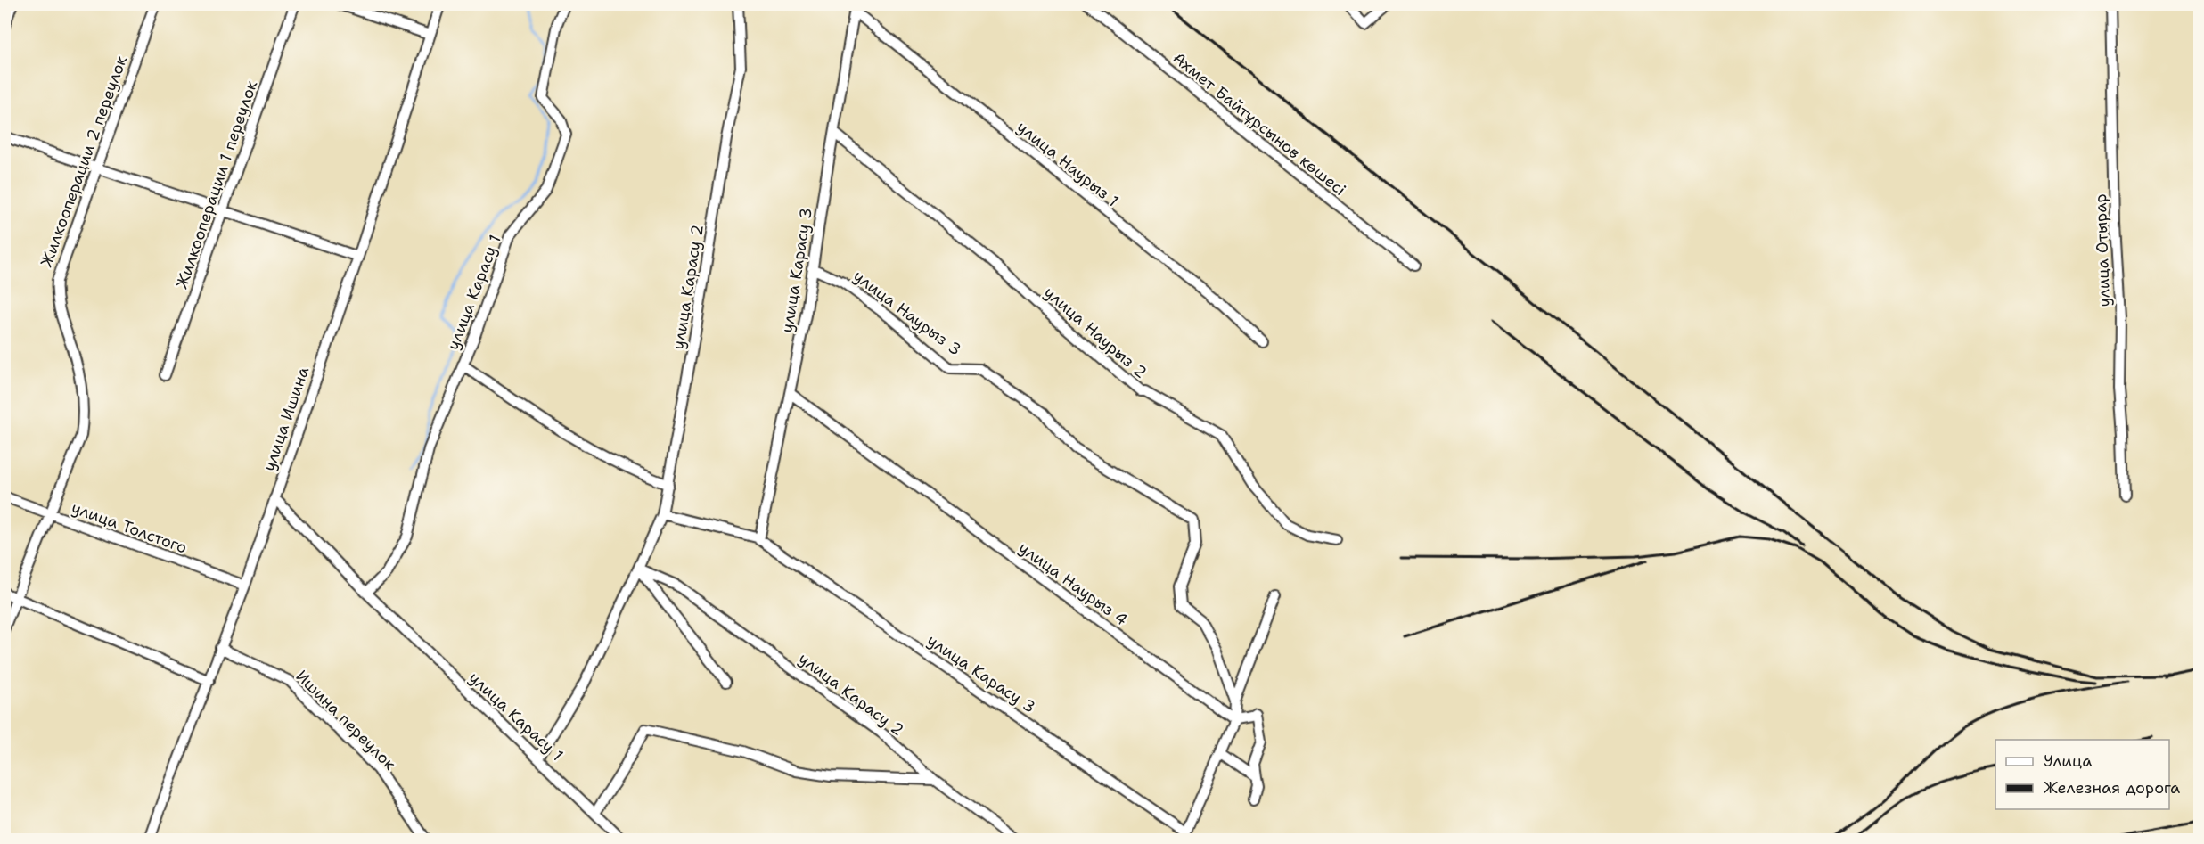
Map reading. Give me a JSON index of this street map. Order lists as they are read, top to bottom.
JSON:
{
  "streets": {
    "street": [
      "Ахмет Байтұрсынов көшесі",
      "Жилкооперации 2 переулок",
      "улица Наурыз 1",
      "Жилкооперации 1 переулок",
      "улица Отырар",
      "улица Карасу 3",
      "улица Карасу 2",
      "улица Карасу 1",
      "улица Наурыз 3",
      "улица Наурыз 2",
      "улица Ишина",
      "улица Толстого",
      "улица Наурыз 4",
      "Ишина переулок"
    ]
  },
  "crossings": [
    ["Жилкооперации 2 переулок", "улица Толстого"],
    ["улица Наурыз 1", "улица Карасу 3"],
    ["улица Карасу 3", "улица Карасу 2"],
    ["улица Карасу 3", "улица Наурыз 3"],
    ["улица Карасу 3", "улица Наурыз 2"],
    ["улица Карасу 3", "улица Наурыз 4"],
    ["улица Карасу 2", "улица Карасу 1"],
    ["улица Карасу 1", "улица Ишина"],
    ["улица Ишина", "улица Толстого"],
    ["улица Ишина", "Ишина переулок"]
  ],
  "legend": ["Улица", "Железная дорога"]
}
